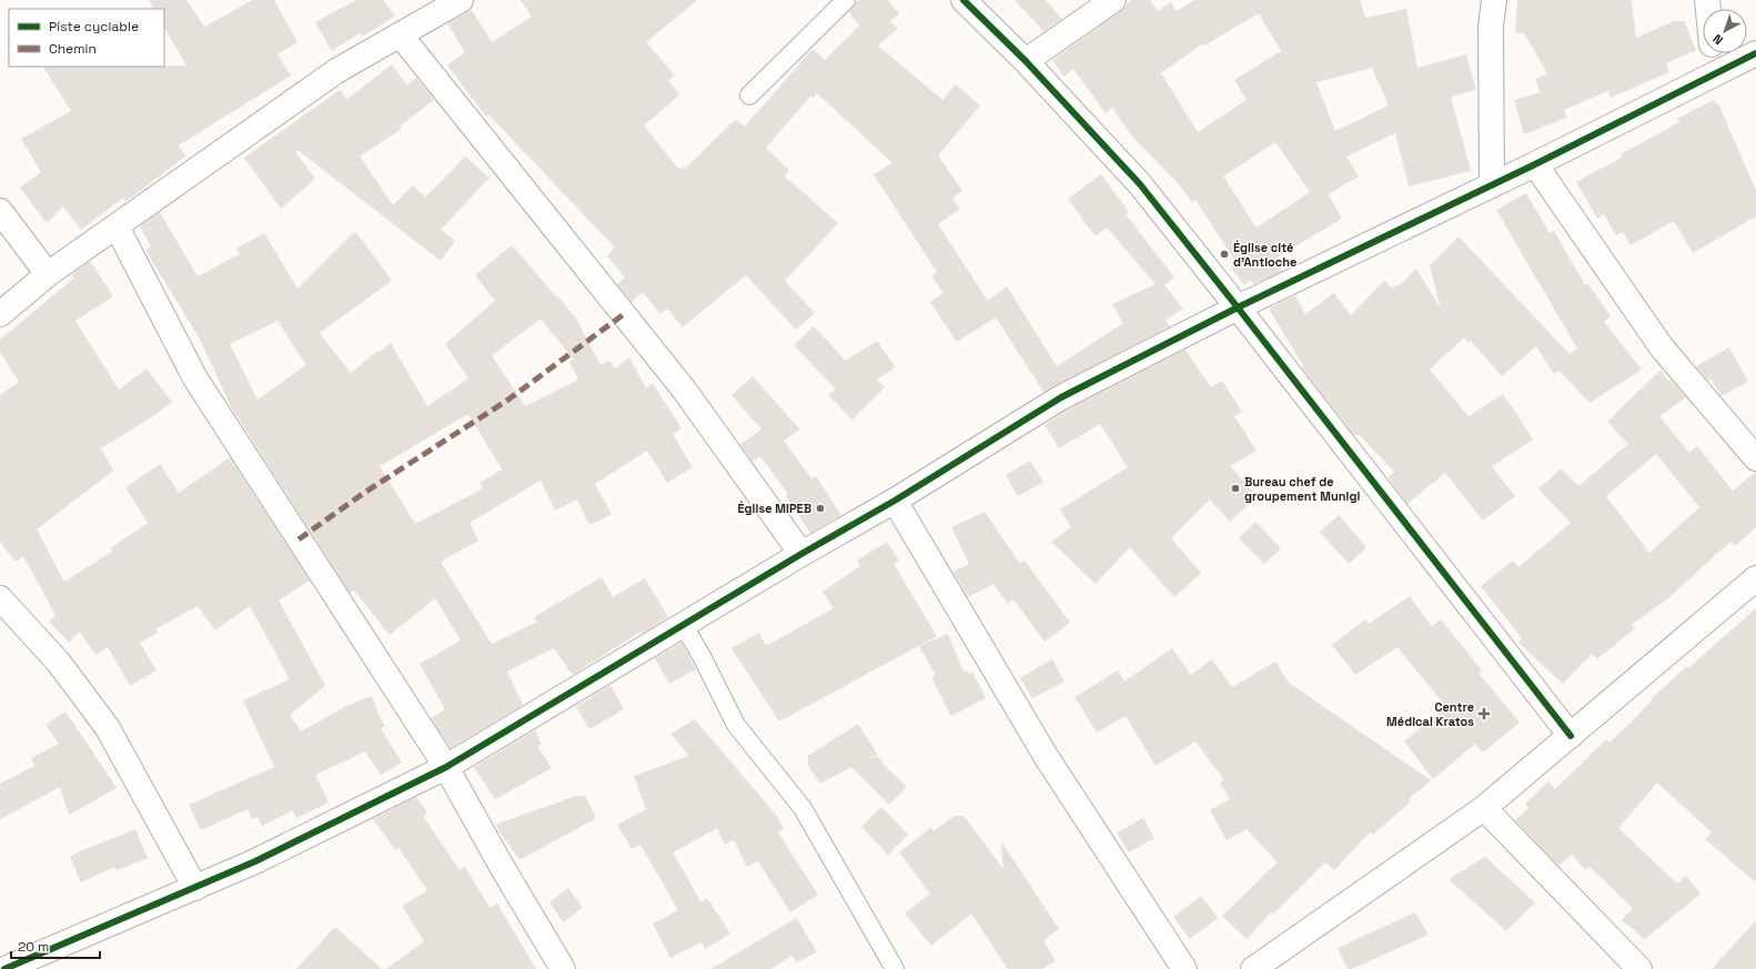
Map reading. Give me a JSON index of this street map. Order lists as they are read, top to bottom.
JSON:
{
  "places": {
    "other": ["Église cité d'Antioche", "Bureau chef de groupement Munigi", "Église MIPEB"],
    "health": ["Centre Médical Kratos"]
  },
  "legend": ["Piste cyclable", "Chemin"],
  "scale_bar": "20 m",
  "north": "bottom left"
}
